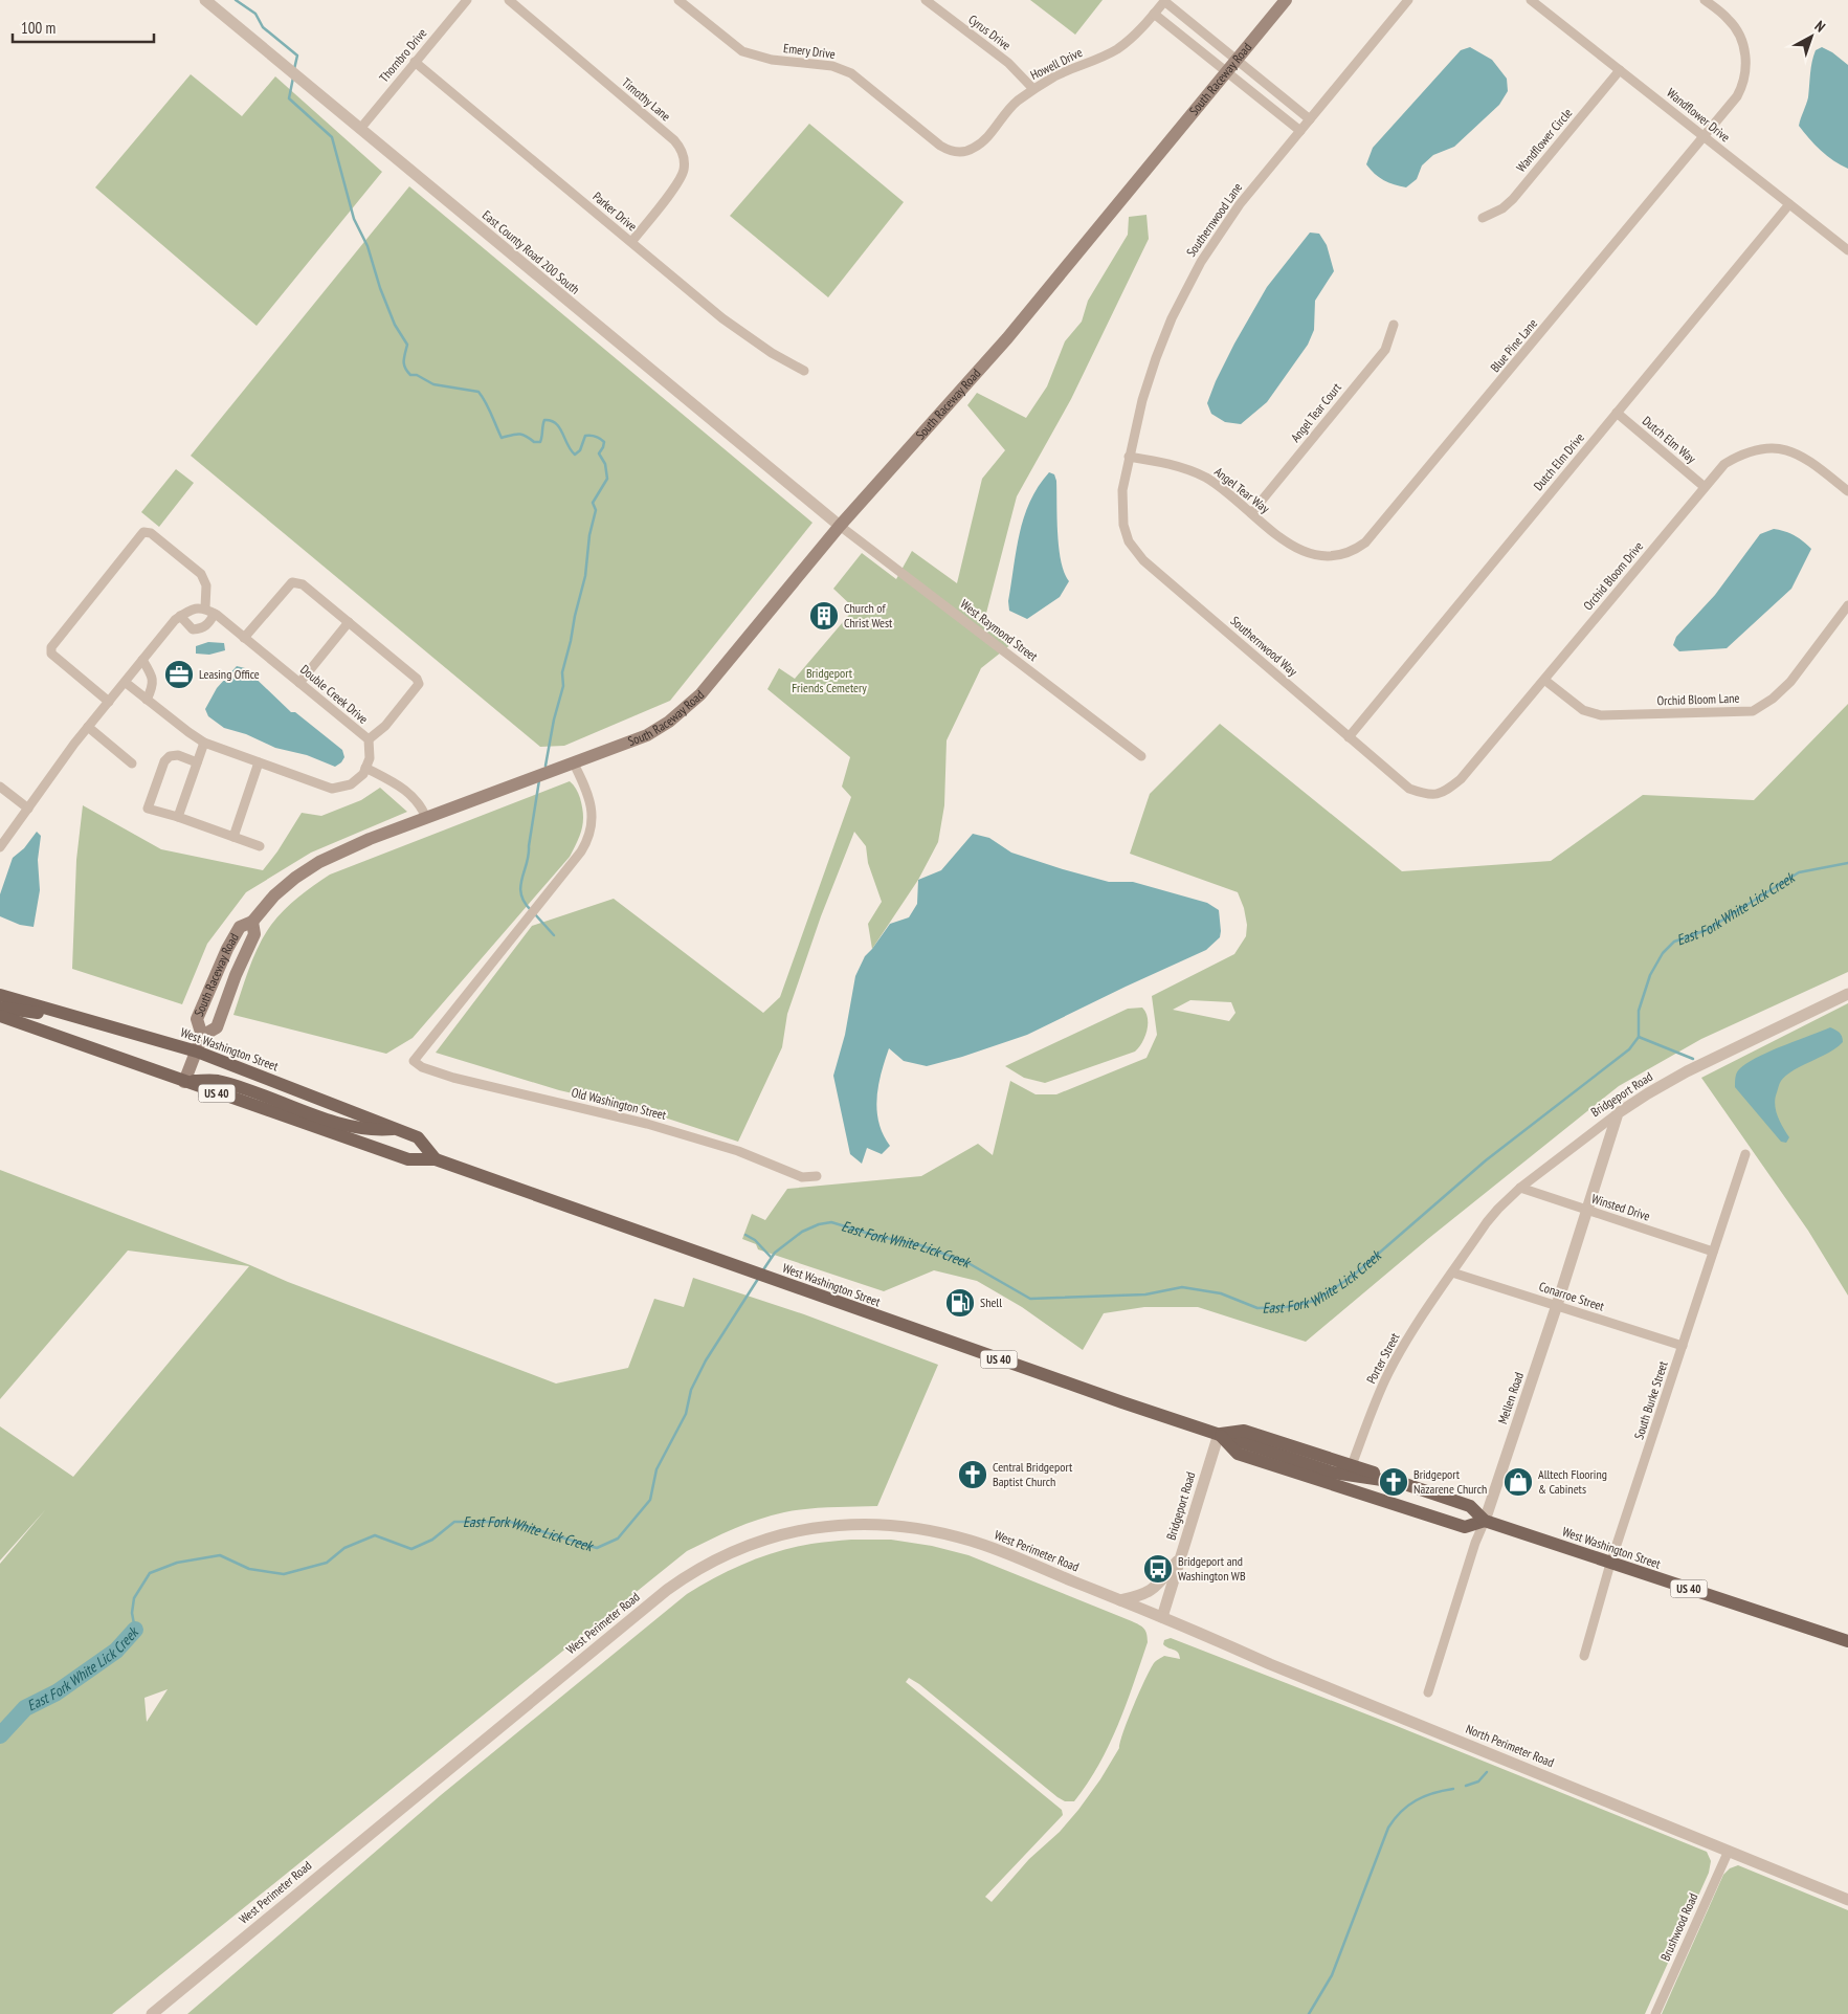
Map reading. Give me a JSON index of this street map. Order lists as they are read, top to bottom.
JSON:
{
  "streets": {
    "main road": ["South Raceway Road", "West Washington Street", "US 40"],
    "street": [
      "Cyrus Drive",
      "Emery Drive",
      "Thornbro Drive",
      "Howell Drive",
      "Timothy Lane",
      "Wandflower Drive",
      "Wandflower Circle",
      "Parker Drive",
      "Southernwood Lane",
      "East County Road 200 South",
      "Blue Pine Lane",
      "Angel Tear Court",
      "Dutch Elm Way",
      "Dutch Elm Drive",
      "Angel Tear Way",
      "Orchid Bloom Drive",
      "West Raymond Street",
      "Southernwood Way",
      "Double Creek Drive",
      "Orchid Bloom Lane",
      "Bridgeport Road",
      "Old Washington Street",
      "Winsted Drive",
      "Conarroe Street",
      "Porter Street",
      "Mellen Road",
      "South Burke Street",
      "West Perimeter Road",
      "North Perimeter Road",
      "Brushwood Road"
    ]
  },
  "crossings": [
    ["Cyrus Drive", "Howell Drive"],
    ["Emery Drive", "Howell Drive"],
    ["Thornbro Drive", "Parker Drive"],
    ["Thornbro Drive", "East County Road 200 South"],
    ["South Raceway Road", "East County Road 200 South"],
    ["South Raceway Road", "West Raymond Street"],
    ["South Raceway Road", "West Washington Street"],
    ["South Raceway Road", "Old Washington Street"],
    ["Timothy Lane", "Parker Drive"],
    ["Wandflower Drive", "Wandflower Circle"],
    ["Wandflower Drive", "Blue Pine Lane"],
    ["Wandflower Drive", "Dutch Elm Drive"],
    ["Southernwood Lane", "Angel Tear Way"],
    ["Southernwood Lane", "Southernwood Way"],
    ["East County Road 200 South", "West Raymond Street"],
    ["Blue Pine Lane", "Angel Tear Way"],
    ["Angel Tear Court", "Angel Tear Way"],
    ["Dutch Elm Way", "Dutch Elm Drive"],
    ["Dutch Elm Way", "Orchid Bloom Drive"],
    ["Dutch Elm Drive", "Southernwood Way"],
    ["Orchid Bloom Drive", "Southernwood Way"],
    ["Orchid Bloom Drive", "Orchid Bloom Lane"],
    ["West Washington Street", "Bridgeport Road"],
    ["West Washington Street", "Porter Street"],
    ["West Washington Street", "Mellen Road"],
    ["West Washington Street", "South Burke Street"],
    ["Bridgeport Road", "Winsted Drive"],
    ["Bridgeport Road", "Conarroe Street"],
    ["Bridgeport Road", "Porter Street"],
    ["Bridgeport Road", "Mellen Road"],
    ["Bridgeport Road", "West Perimeter Road"],
    ["Bridgeport Road", "North Perimeter Road"],
    ["Winsted Drive", "Mellen Road"],
    ["Winsted Drive", "South Burke Street"],
    ["Conarroe Street", "Porter Street"],
    ["Conarroe Street", "Mellen Road"],
    ["Conarroe Street", "South Burke Street"],
    ["West Perimeter Road", "North Perimeter Road"],
    ["North Perimeter Road", "Brushwood Road"]
  ],
  "water": ["East Fork White Lick Creek"],
  "parks": ["Bridgeport Friends Cemetery"],
  "places": {
    "building": ["Church of Christ West"],
    "office": ["Leasing Office"],
    "fuel station": ["Shell"],
    "church": ["Central Bridgeport Baptist Church", "Bridgeport Nazarene Church"],
    "shop": ["Alltech Flooring & Cabinets"],
    "bus stop": ["Bridgeport and Washington WB"]
  },
  "scale_bar": "100 m",
  "north": "top right"
}
